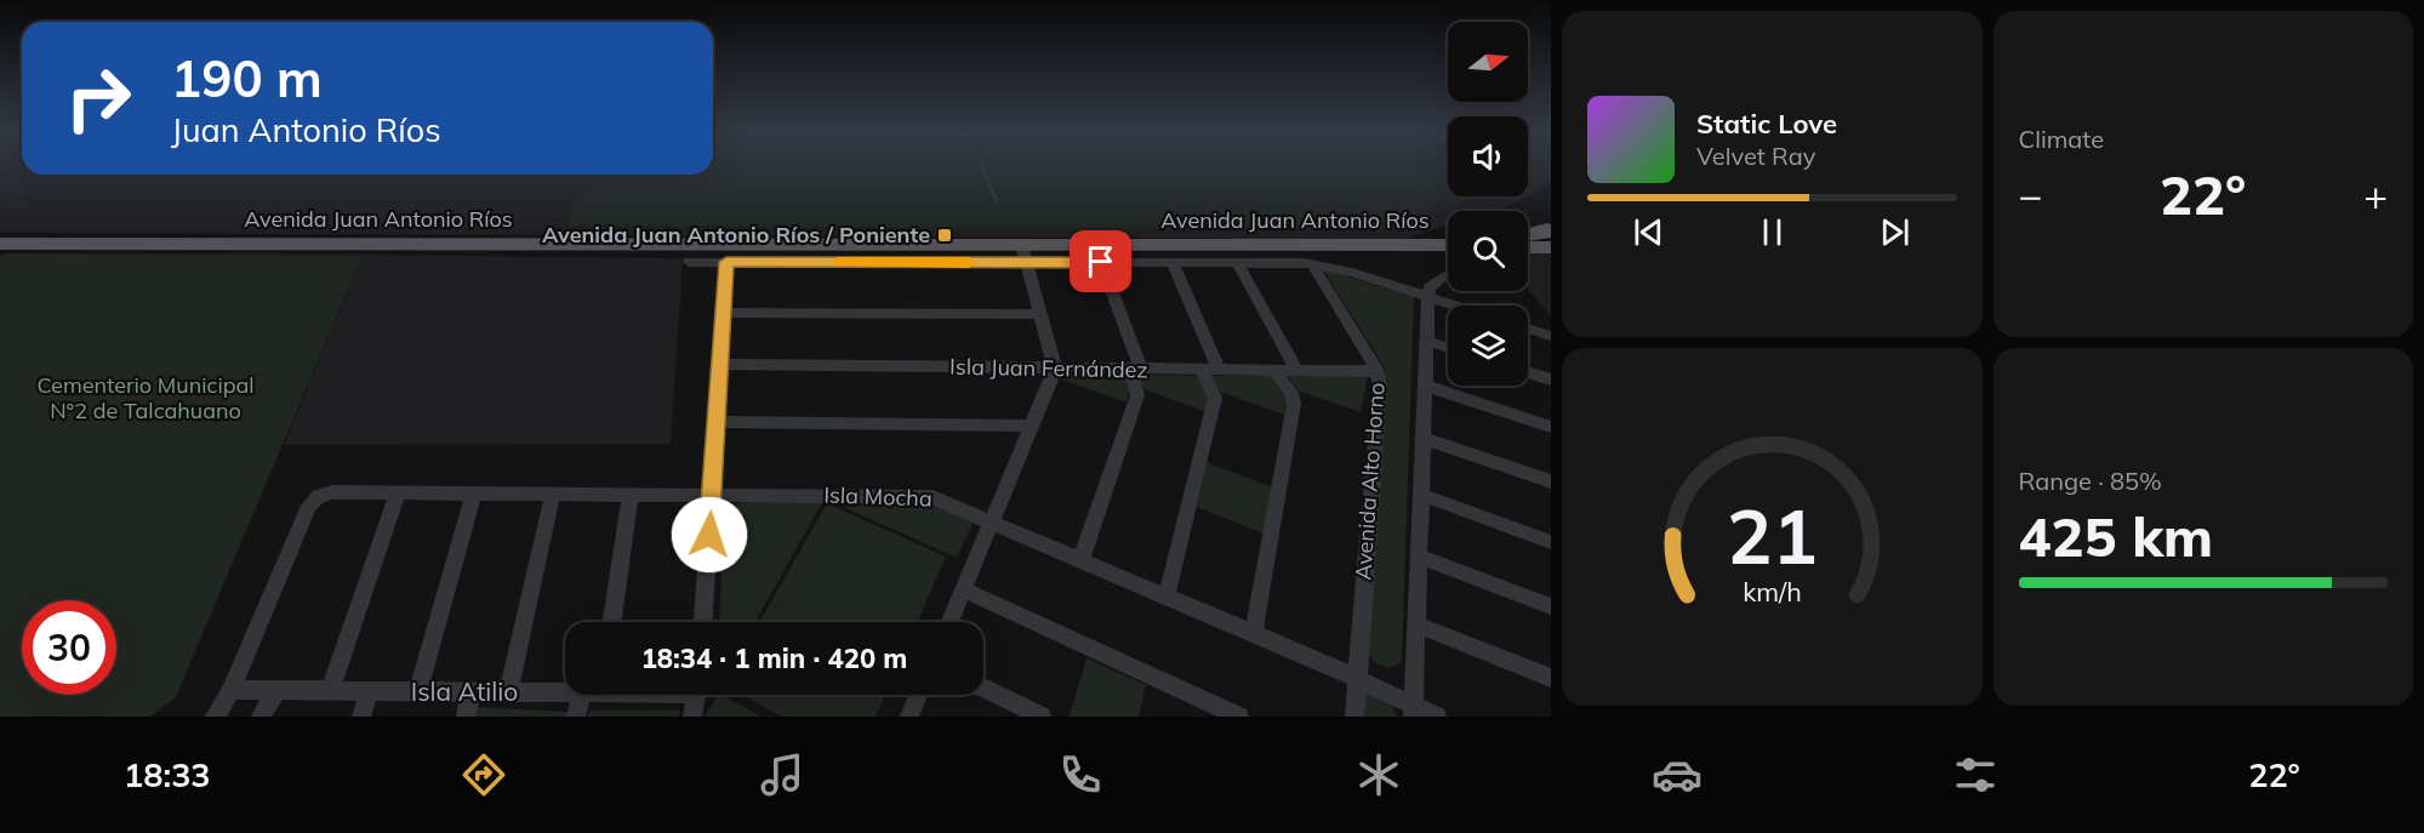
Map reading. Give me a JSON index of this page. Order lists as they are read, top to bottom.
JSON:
{
  "streets": {
    "main road": ["Avenida Juan Antonio Ríos"],
    "street": [
      "Isla Juan Fernández",
      "Avenida Alto Horno",
      "Isla Mocha",
      "Isla Atilio"
    ]
  },
  "crossings": [
    ["Isla Juan Fernández", "Avenida Alto Horno"],
    ["Avenida Alto Horno", "Isla Mocha"],
    ["Isla Mocha", "Isla Atilio"]
  ],
  "parks": ["Cementerio Municipal N°2 de Talcahuano"],
  "places": {
    "transit": ["Avenida Juan Antonio Ríos / Poniente"]
  },
  "north": "right",
  "page": {
    "tile": [
      "Climate",
      ["Range · 85%", "425 km"]
    ],
    "turn": ["190 m", "Juan Antonio Ríos"],
    "song": ["Static Love", "Velvet Ray"],
    "heat": ["−", "22°", "+"],
    "limit": "30",
    "trip": "18:34 · 1 min · 420 m",
    "tabs": ["18:33", "22°"],
    "gauge": ["21", "km/h"]
  }
}
